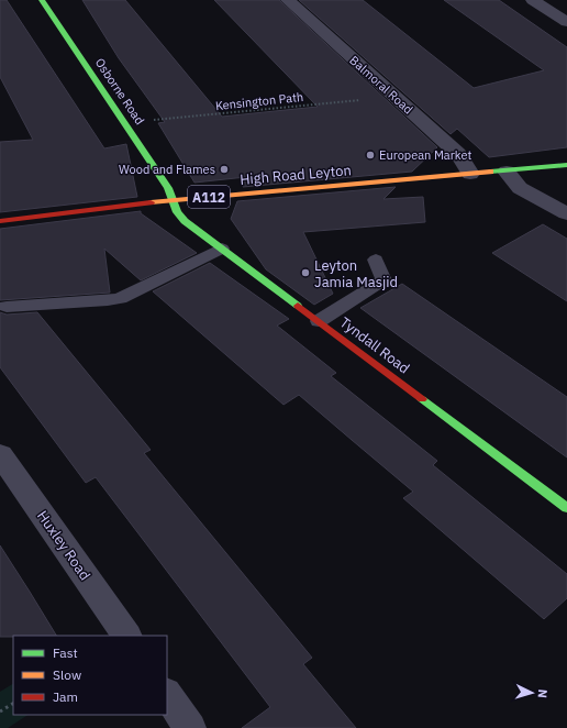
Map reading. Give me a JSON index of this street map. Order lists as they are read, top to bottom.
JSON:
{
  "streets": {
    "street": [
      "Balmoral Road",
      "Osborne Road",
      "High Road Leyton",
      "A112",
      "Tyndall Road",
      "Huxley Road"
    ],
    "path": ["Kensington Path"]
  },
  "crossings": [
    ["Balmoral Road", "Kensington Path"],
    ["Balmoral Road", "High Road Leyton"],
    ["Osborne Road", "Kensington Path"],
    ["Osborne Road", "High Road Leyton"],
    ["Osborne Road", "Tyndall Road"],
    ["High Road Leyton", "Tyndall Road"]
  ],
  "places": ["European Market", "Wood and Flames", "Leyton Jamia Masjid"],
  "legend": ["Fast", "Slow", "Jam"],
  "north": "right"
}
